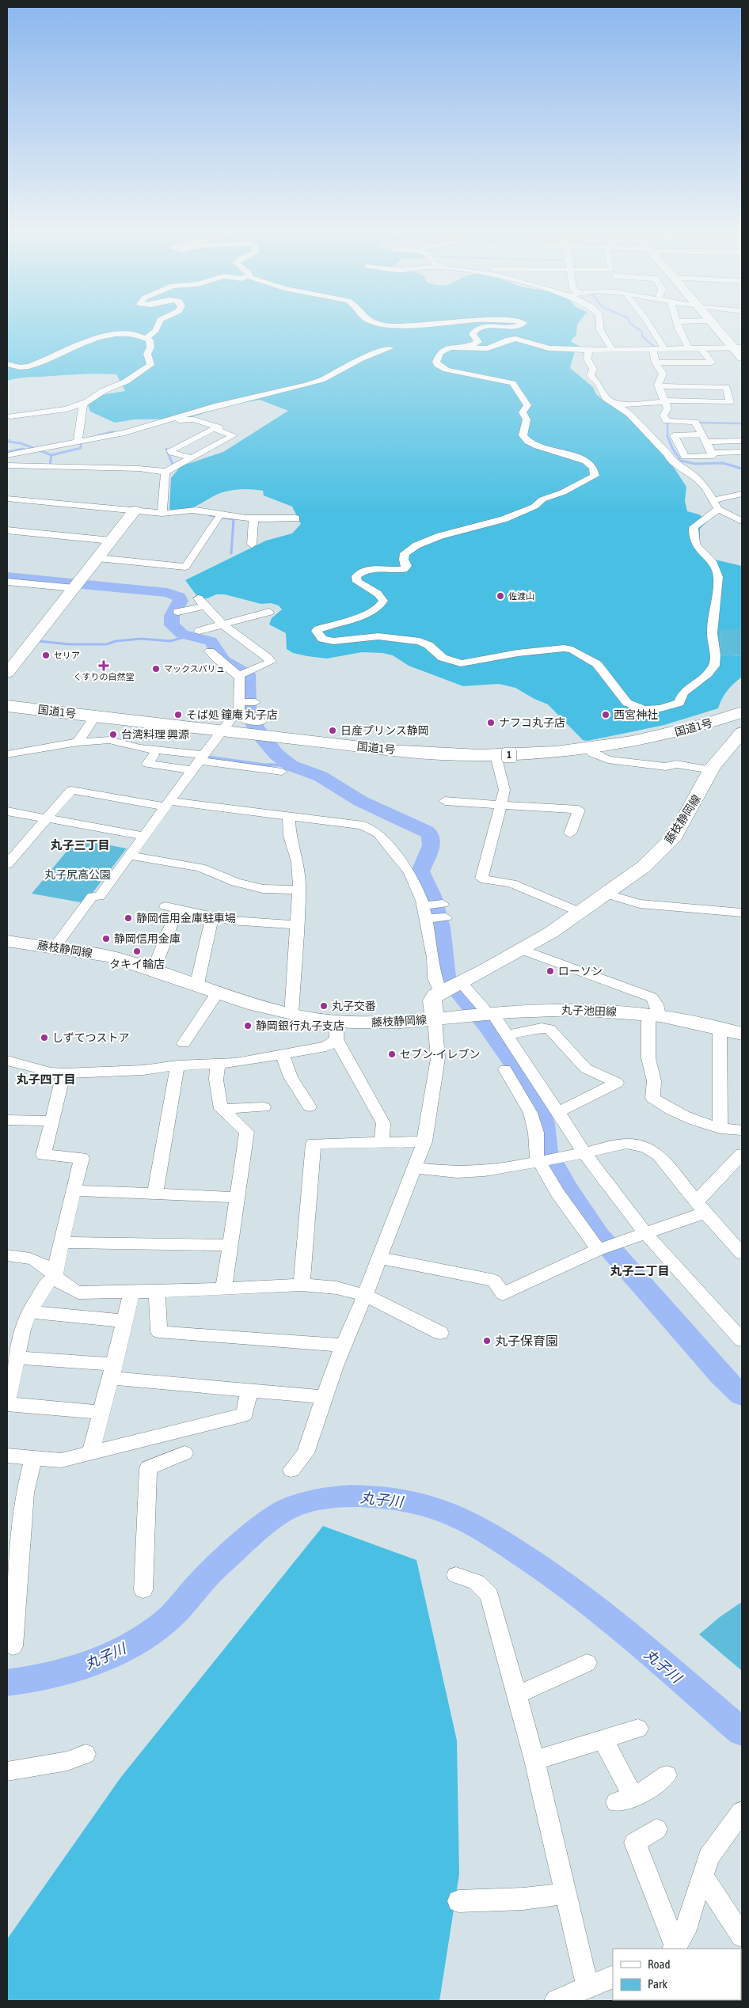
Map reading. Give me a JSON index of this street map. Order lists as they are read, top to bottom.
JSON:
{
  "streets": {
    "highway": ["国道1号", "1"],
    "main road": ["藤枝静岡線", "丸子池田線"]
  },
  "crossings": [
    ["藤枝静岡線", "丸子池田線"]
  ],
  "districts": ["丸子三丁目", "丸子四丁目", "丸子二丁目"],
  "water": ["丸子川"],
  "parks": ["丸子尻高公園"],
  "places": {
    "other": [
      "佐渡山",
      "セリア",
      "マックスバリュ",
      "そば処 鐘庵 丸子店",
      "西宮神社",
      "ナフコ丸子店",
      "日産プリンス静岡",
      "台湾料理 興源",
      "静岡信用金庫駐車場",
      "静岡信用金庫",
      "タキイ輪店",
      "ローソン",
      "丸子交番",
      "静岡銀行丸子支店",
      "しずてつストア",
      "セブン-イレブン",
      "丸子保育園"
    ],
    "health": ["くすりの自然堂"]
  },
  "legend": ["Road", "Park"]
}
